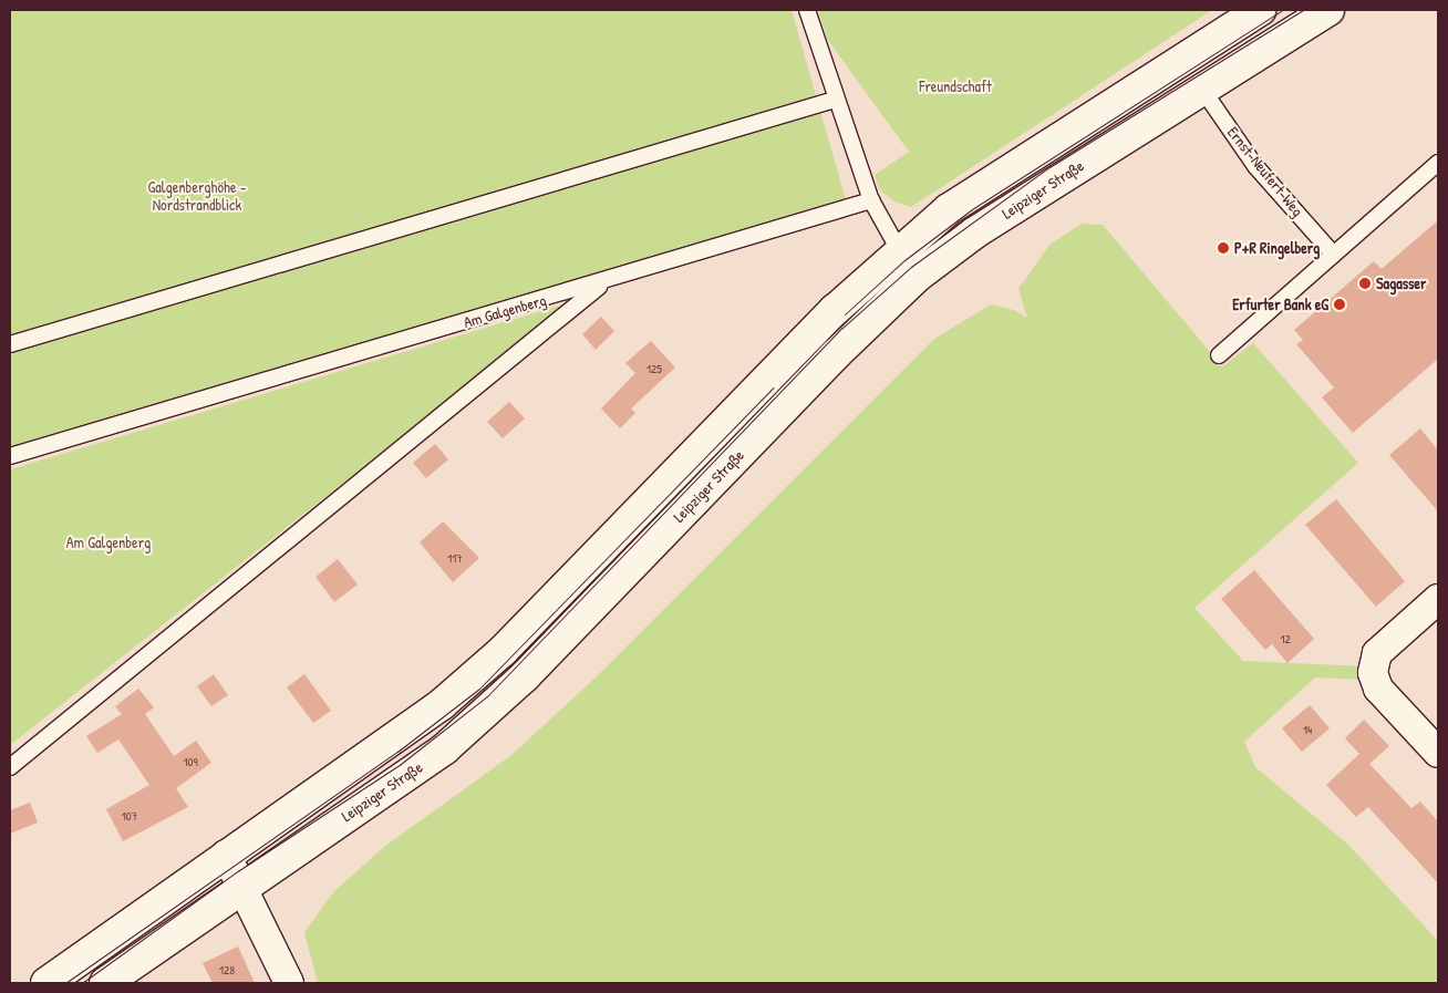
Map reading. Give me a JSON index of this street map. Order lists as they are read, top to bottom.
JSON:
{
  "streets": {
    "main road": ["Leipziger Straße"],
    "lane": ["Ernst-Neufert-Weg", "Am Galgenberg"]
  },
  "crossings": [
    ["Ernst-Neufert-Weg", "Leipziger Straße"]
  ],
  "parks": ["Freundschaft", "Galgenberghöhe - Nordstrandblick", "Am Galgenberg"],
  "places": ["P+R Ringelberg", "Sagasser", "Erfurter Bank eG"],
  "house_numbers": [
    "125",
    "117",
    "12",
    "14",
    "109",
    "107",
    "128"
  ]
}
